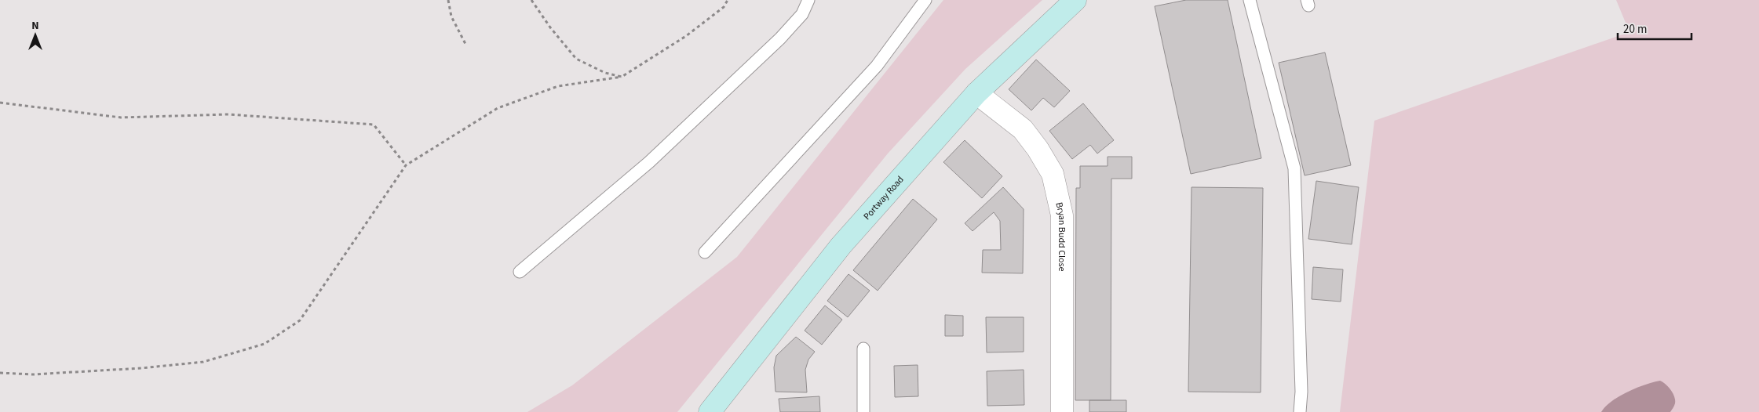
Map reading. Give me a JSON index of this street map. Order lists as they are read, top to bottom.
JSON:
{
  "streets": {
    "street": ["Portway Road", "Bryan Budd Close"]
  },
  "crossings": [
    ["Portway Road", "Bryan Budd Close"]
  ],
  "scale_bar": "20 m",
  "north": "top"
}
